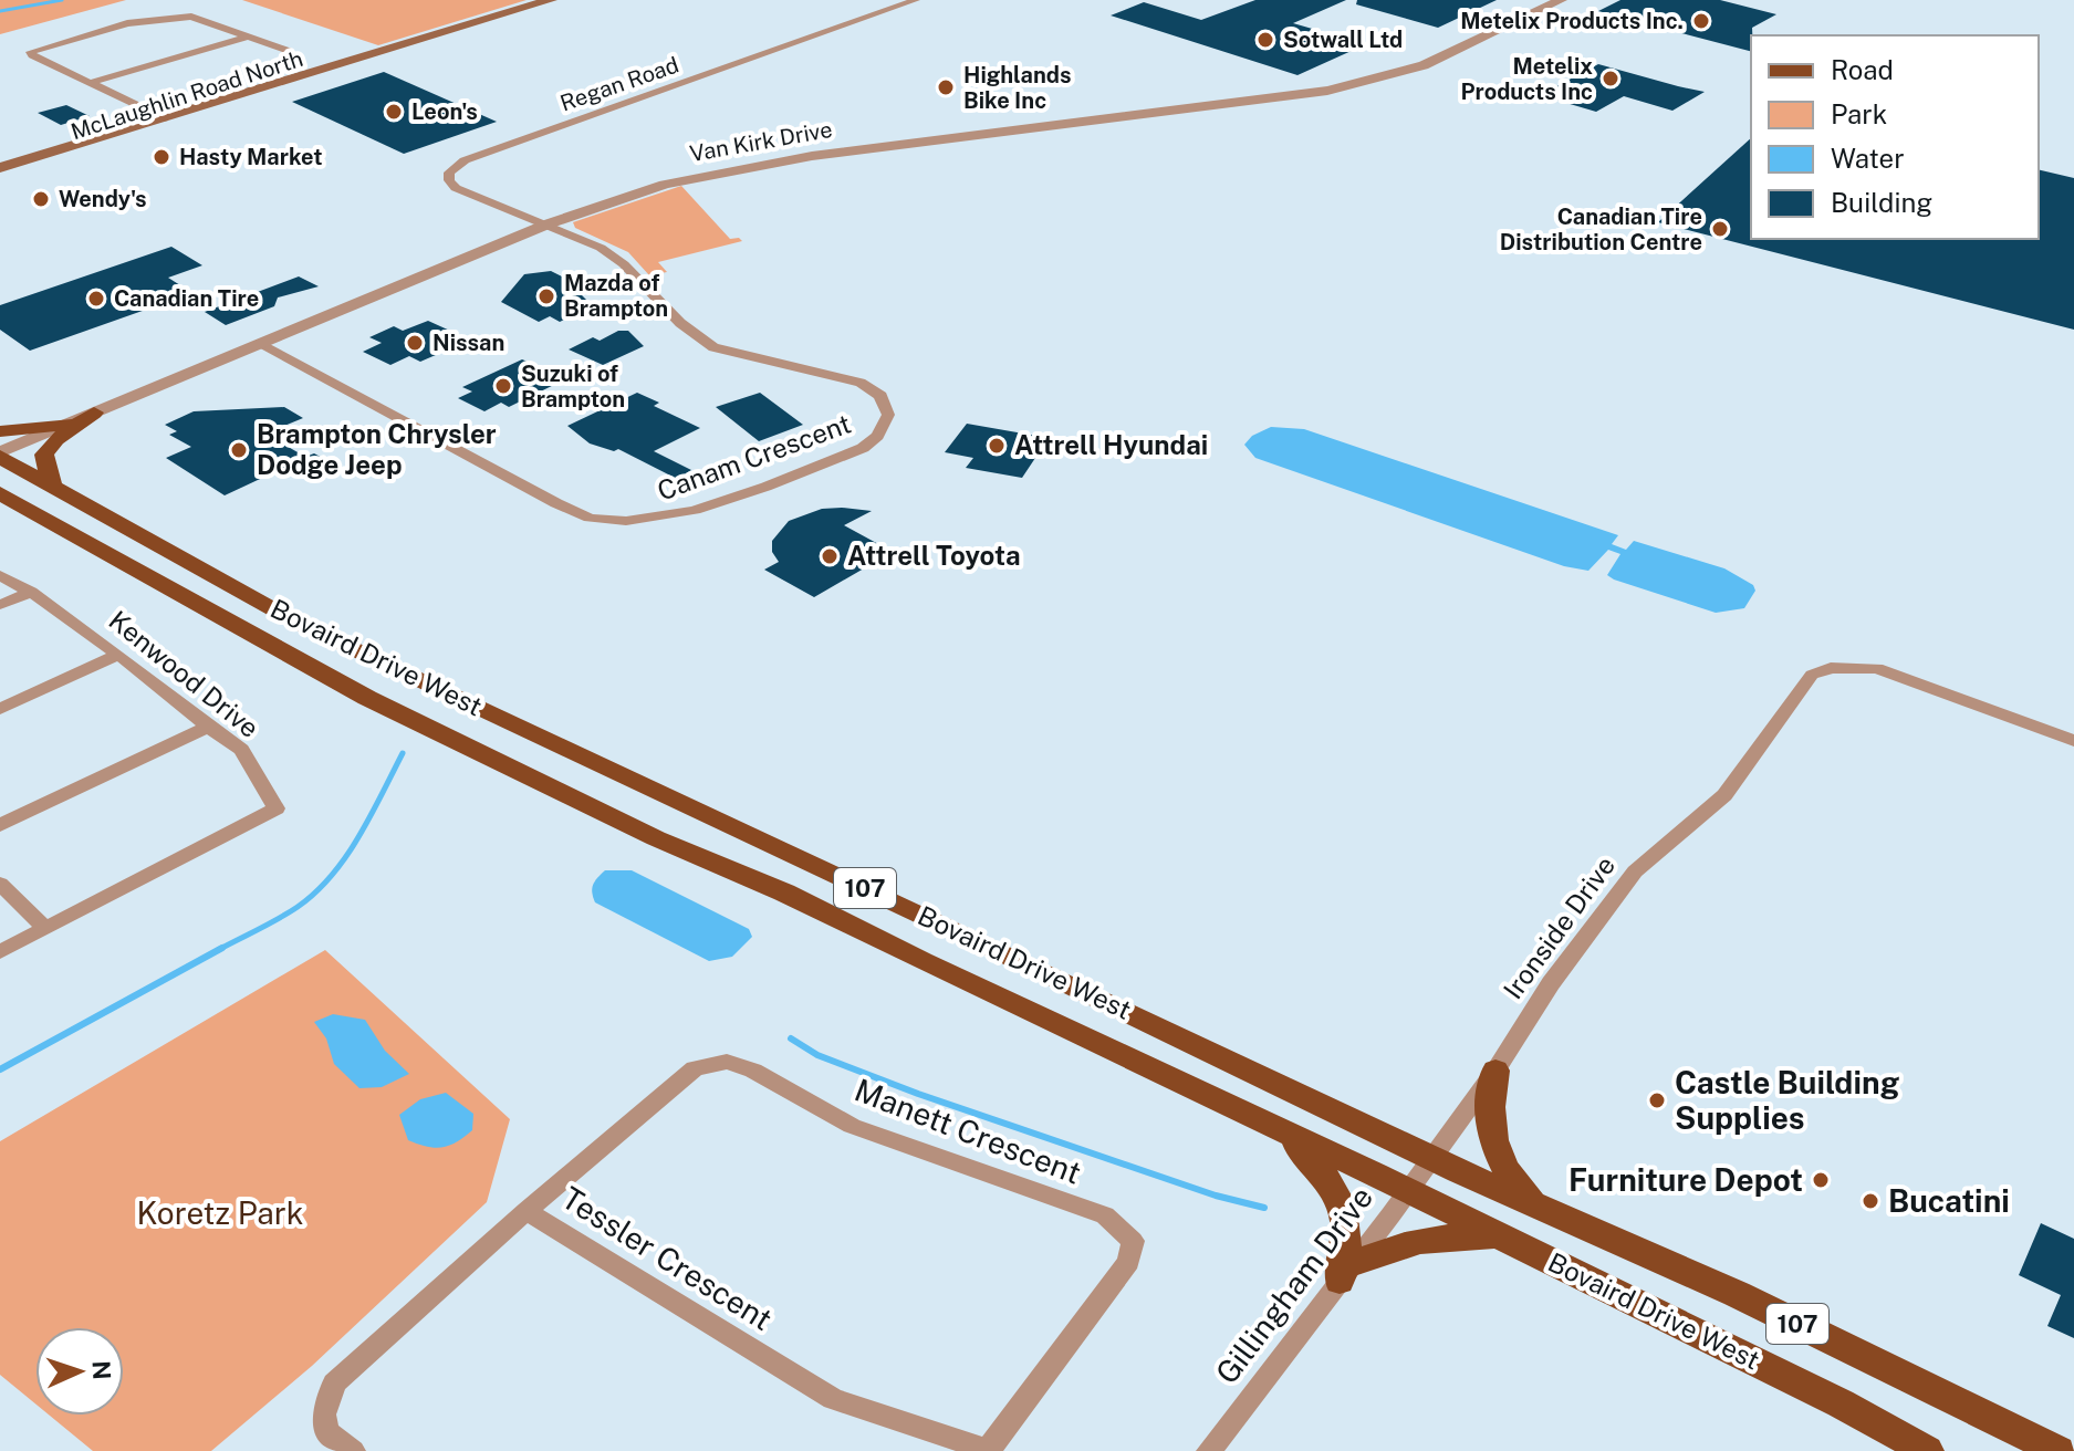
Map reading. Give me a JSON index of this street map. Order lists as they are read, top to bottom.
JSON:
{
  "streets": {
    "main road": ["McLaughlin Road North", "Bovaird Drive West", "107"],
    "street": [
      "Regan Road",
      "Van Kirk Drive",
      "Canam Crescent",
      "Kenwood Drive",
      "Ironside Drive",
      "Manett Crescent",
      "Tessler Crescent",
      "Gillingham Drive"
    ]
  },
  "crossings": [
    ["Regan Road", "Van Kirk Drive"],
    ["Regan Road", "Canam Crescent"],
    ["Van Kirk Drive", "Canam Crescent"],
    ["Van Kirk Drive", "Bovaird Drive West"],
    ["Bovaird Drive West", "Ironside Drive"],
    ["Bovaird Drive West", "Gillingham Drive"],
    ["Ironside Drive", "Gillingham Drive"],
    ["Manett Crescent", "Tessler Crescent"]
  ],
  "parks": ["Koretz Park"],
  "places": [
    "Metelix Products Inc.",
    "Sotwall Ltd",
    "Metelix Products Inc",
    "Highlands Bike Inc",
    "Leon's",
    "Hasty Market",
    "Wendy's",
    "Canadian Tire Distribution Centre",
    "Mazda of Brampton",
    "Canadian Tire",
    "Nissan",
    "Suzuki of Brampton",
    "Attrell Hyundai",
    "Brampton Chrysler Dodge Jeep",
    "Attrell Toyota",
    "Castle Building Supplies",
    "Furniture Depot",
    "Bucatini"
  ],
  "legend": [
    "Road",
    "Park",
    "Water",
    "Building"
  ],
  "north": "right"
}
